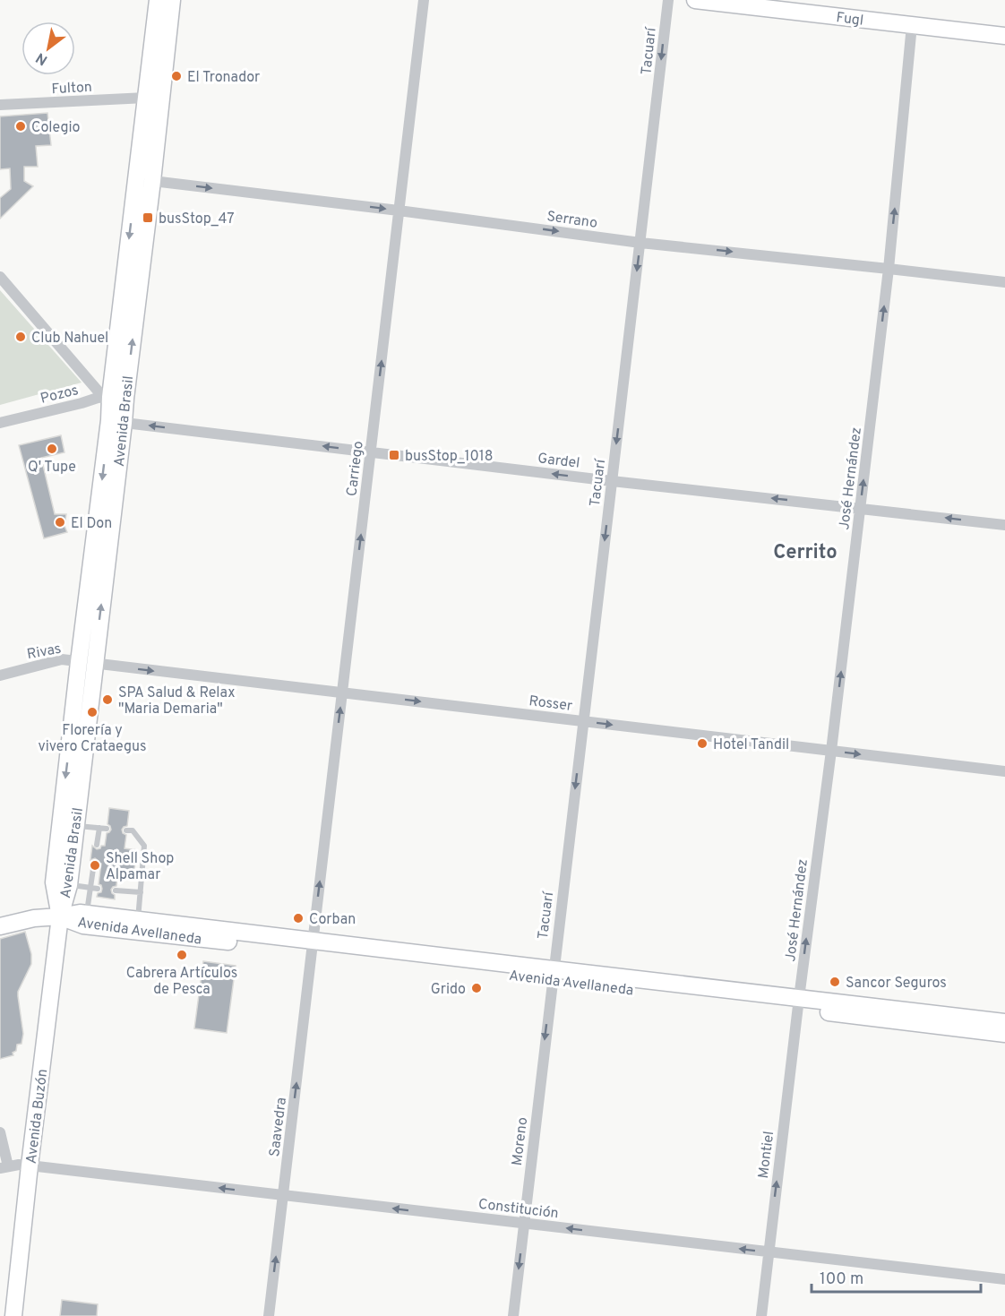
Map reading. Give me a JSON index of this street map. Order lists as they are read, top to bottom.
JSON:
{
  "streets": {
    "main road": [
      "Fugl",
      "Avenida Brasil",
      "Avenida Avellaneda",
      "Avenida Buzón"
    ],
    "street": [
      "Tacuarí",
      "Fulton",
      "Serrano",
      "Pozos",
      "Gardel",
      "Carriego",
      "José Hernández",
      "Rivas",
      "Rosser",
      "Saavedra",
      "Moreno",
      "Montiel",
      "Constitución"
    ]
  },
  "crossings": [
    ["Fugl", "José Hernández"],
    ["Tacuarí", "Serrano"],
    ["Tacuarí", "Gardel"],
    ["Tacuarí", "Rosser"],
    ["Tacuarí", "Avenida Avellaneda"],
    ["Tacuarí", "Moreno"],
    ["Fulton", "Avenida Brasil"],
    ["Serrano", "Avenida Brasil"],
    ["Serrano", "Carriego"],
    ["Serrano", "José Hernández"],
    ["Pozos", "Avenida Brasil"],
    ["Avenida Brasil", "Gardel"],
    ["Avenida Brasil", "Rivas"],
    ["Avenida Brasil", "Rosser"],
    ["Avenida Brasil", "Avenida Avellaneda"],
    ["Avenida Brasil", "Avenida Buzón"],
    ["Gardel", "Carriego"],
    ["Gardel", "José Hernández"],
    ["Carriego", "Rosser"],
    ["Carriego", "Avenida Avellaneda"],
    ["Carriego", "Saavedra"],
    ["José Hernández", "Rosser"],
    ["José Hernández", "Avenida Avellaneda"],
    ["José Hernández", "Montiel"],
    ["Rivas", "Rosser"],
    ["Avenida Avellaneda", "Avenida Buzón"],
    ["Avenida Avellaneda", "Saavedra"],
    ["Avenida Avellaneda", "Moreno"],
    ["Avenida Avellaneda", "Montiel"],
    ["Avenida Buzón", "Constitución"],
    ["Saavedra", "Constitución"],
    ["Moreno", "Constitución"],
    ["Montiel", "Constitución"]
  ],
  "one_way": [
    "Tacuarí",
    "Serrano",
    "Gardel",
    "Carriego",
    "José Hernández",
    "Rosser",
    "Saavedra",
    "Moreno",
    "Montiel",
    "Constitución"
  ],
  "districts": ["Cerrito"],
  "places": {
    "other": [
      "El Tronador",
      "Colegio",
      "Club Nahuel",
      "Q' Tupe",
      "El Don",
      "SPA Salud & Relax \"Maria Demaria\"",
      "Florería y vivero Crataegus",
      "Hotel Tandil",
      "Shell Shop Alpamar",
      "Corban",
      "Cabrera Artículos de Pesca",
      "Sancor Seguros",
      "Grido"
    ],
    "transit": ["busStop_47", "busStop_1018"]
  },
  "scale_bar": "100 m",
  "north": "bottom left"
}
